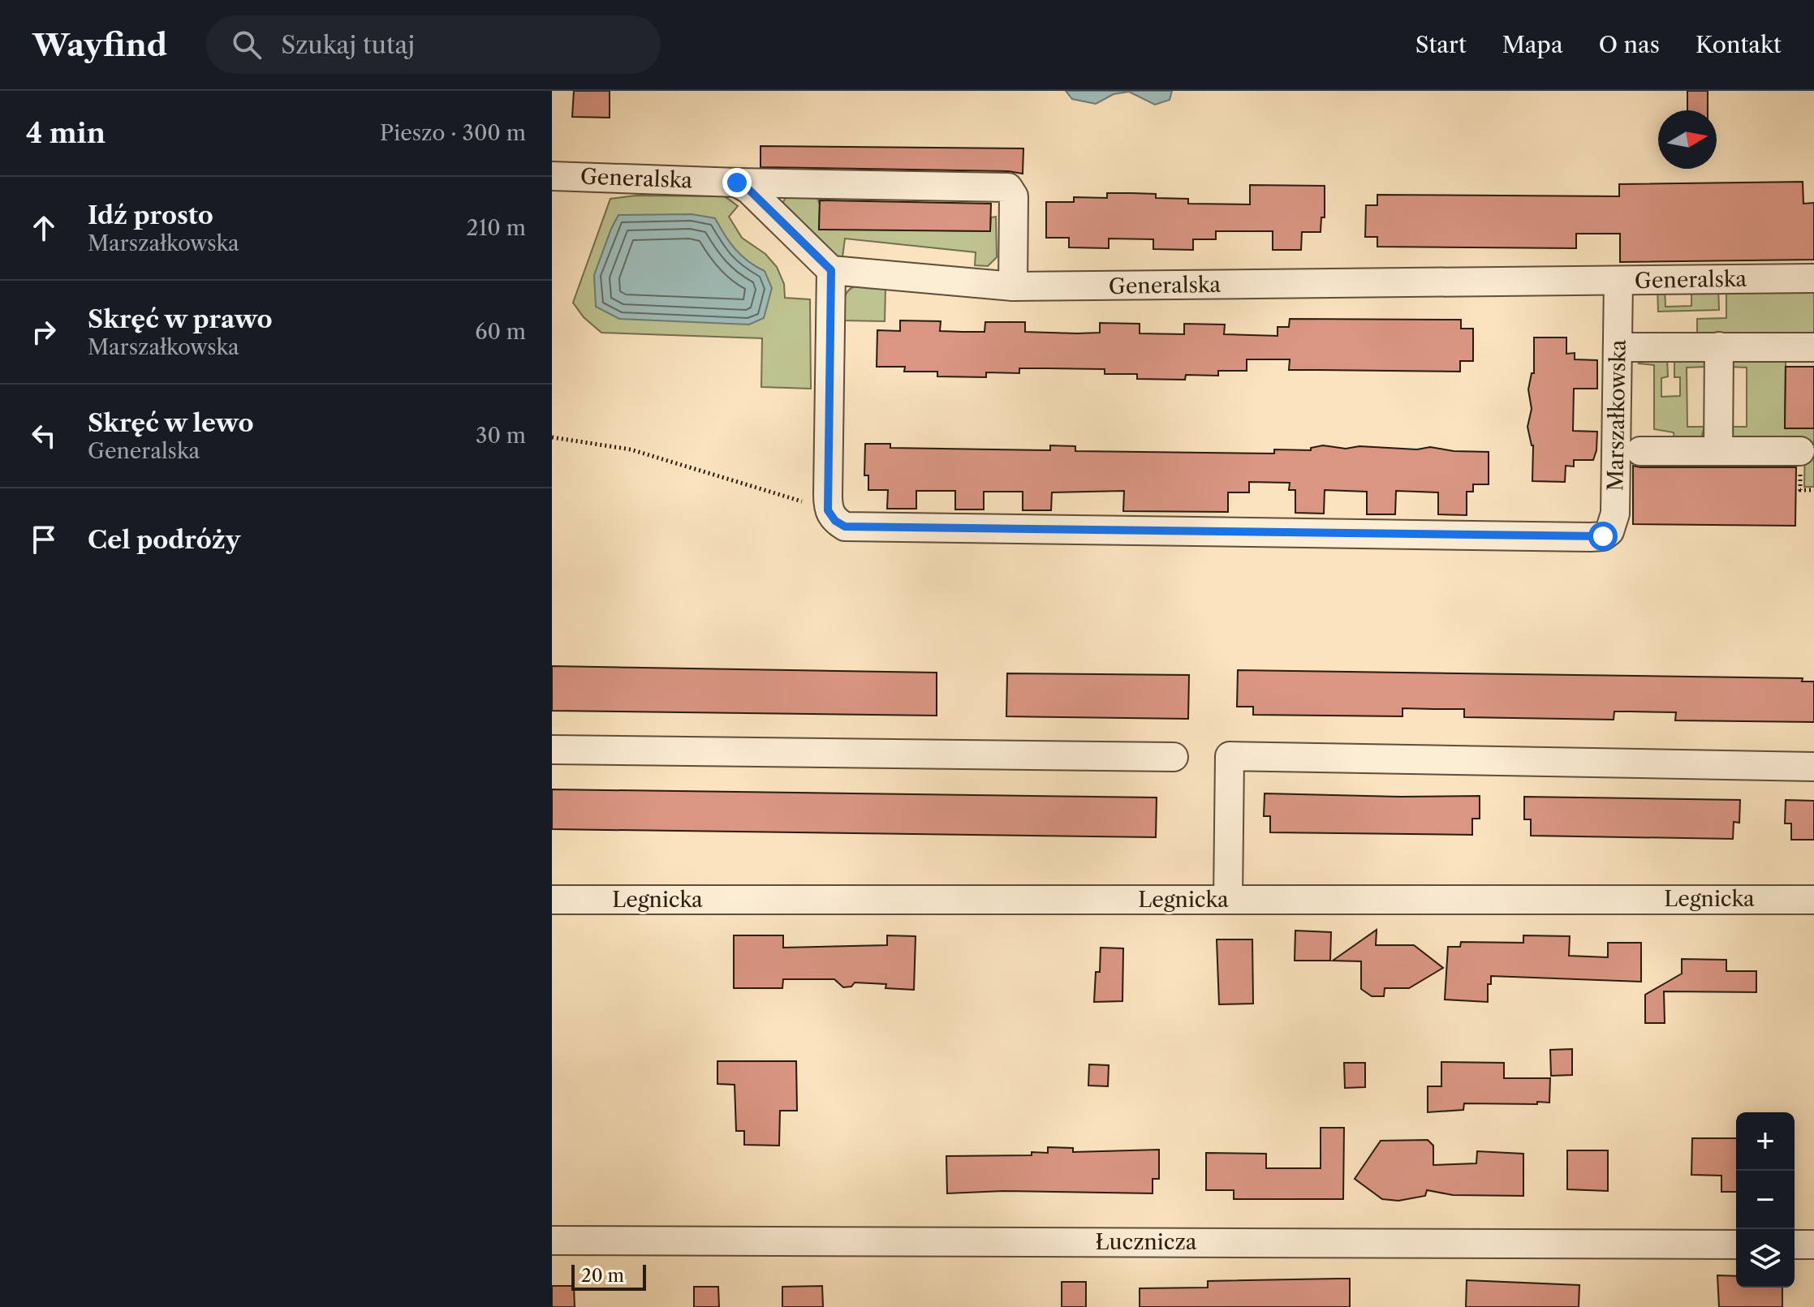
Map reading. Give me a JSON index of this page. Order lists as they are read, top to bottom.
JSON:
{
  "streets": {
    "street": [
      "Generalska",
      "Marszałkowska",
      "Legnicka",
      "Łucznicza"
    ]
  },
  "crossings": [
    ["Generalska", "Marszałkowska"]
  ],
  "scale_bar": "20 m",
  "north": "right",
  "page": {
    "header": "Wayfind",
    "search": "Szukaj tutaj",
    "nav": [
      "Start",
      "Mapa",
      "O nas",
      "Kontakt"
    ],
    "heading": ["4 min", "Pieszo · 300 m"],
    "list": [
      ["Idź prosto", "Marszałkowska", "210 m"],
      ["Skręć w prawo", "Marszałkowska", "60 m"],
      ["Skręć w lewo", "Generalska", "30 m"],
      "Cel podróży"
    ],
    "map_buttons": ["+", "−"],
    "scale": "20 m"
  }
}
